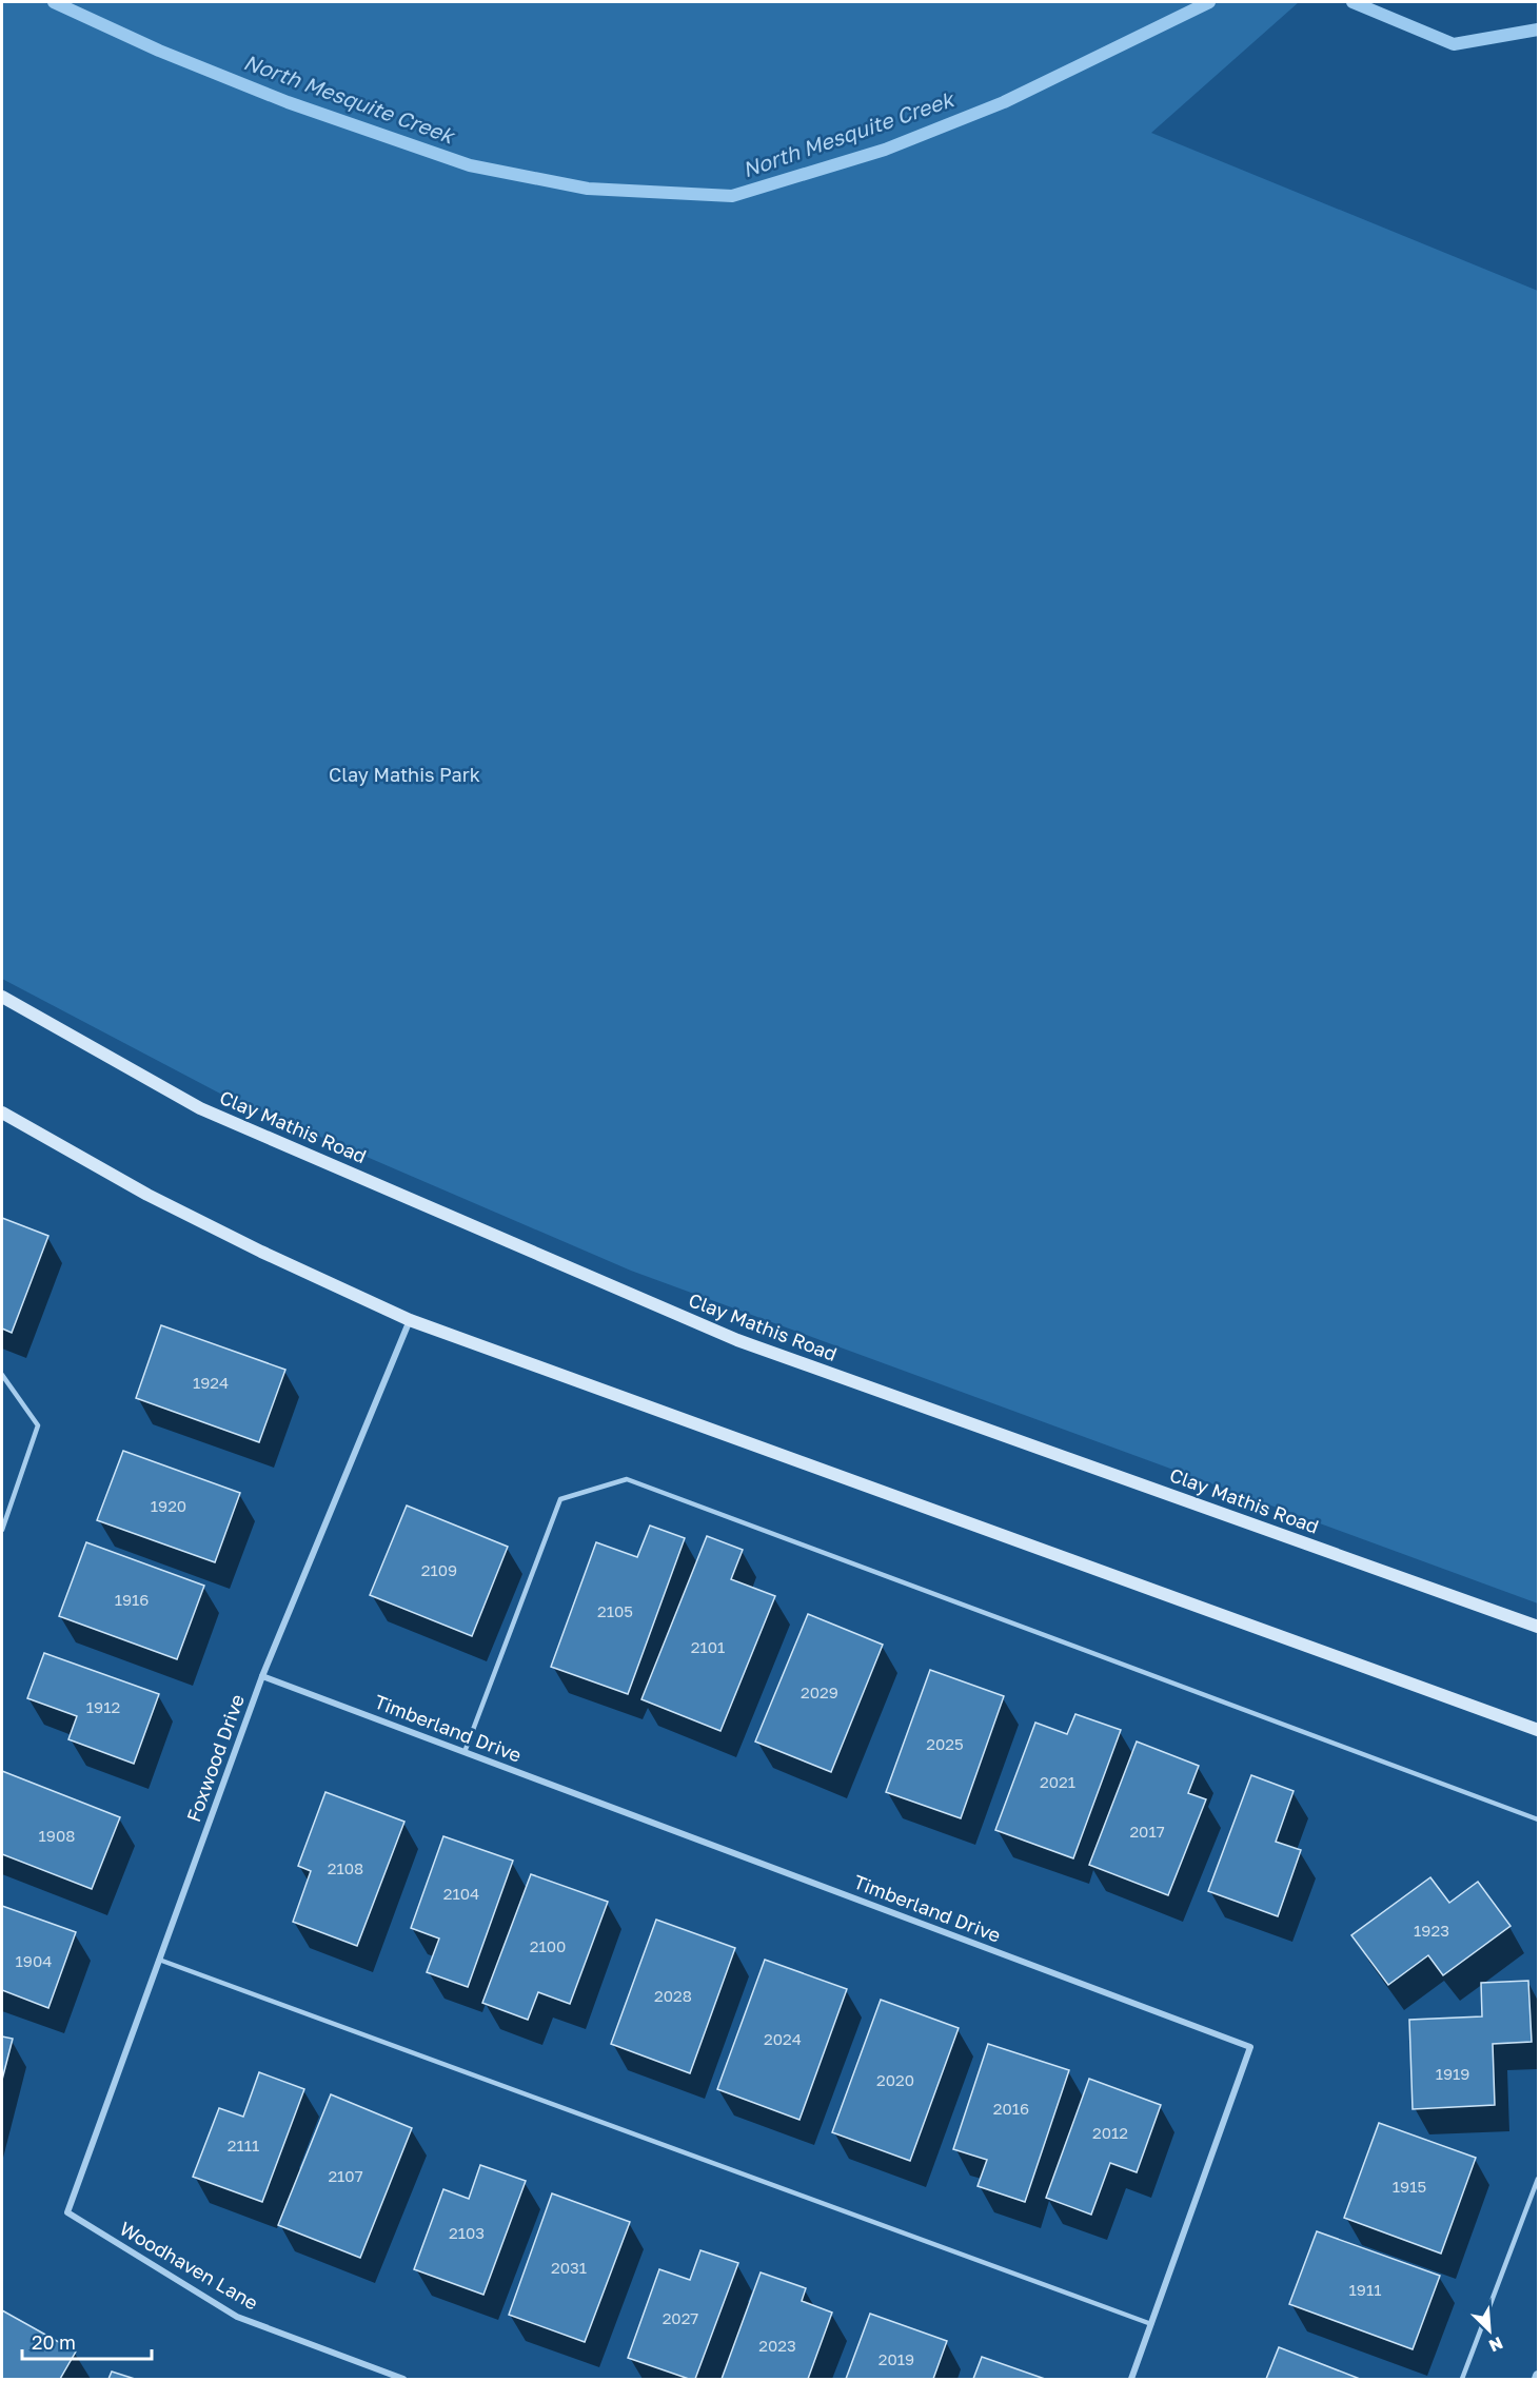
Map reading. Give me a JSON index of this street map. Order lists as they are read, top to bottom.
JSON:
{
  "streets": {
    "main road": ["Clay Mathis Road"],
    "street": ["Timberland Drive", "Foxwood Drive", "Woodhaven Lane"]
  },
  "crossings": [
    ["Timberland Drive", "Foxwood Drive"],
    ["Foxwood Drive", "Woodhaven Lane"]
  ],
  "water": ["North Mesquite Creek"],
  "parks": ["Clay Mathis Park"],
  "house_numbers": [
    "1924",
    "1920",
    "2109",
    "1916",
    "2105",
    "2101",
    "2029",
    "1912",
    "2025",
    "2021",
    "2017",
    "1908",
    "2108",
    "2104",
    "1923",
    "2100",
    "1904",
    "2028",
    "2024",
    "1919",
    "2020",
    "2016",
    "2012",
    "2111",
    "2107",
    "1915",
    "2103",
    "2031",
    "1911",
    "2027",
    "2023",
    "2019"
  ],
  "scale_bar": "20 m",
  "north": "bottom right"
}
